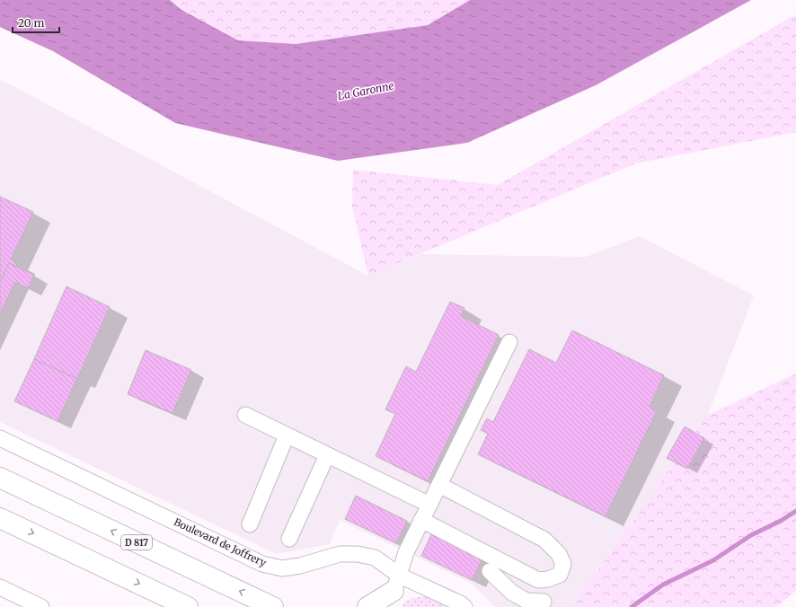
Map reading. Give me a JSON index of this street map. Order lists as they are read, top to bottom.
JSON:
{
  "streets": {
    "main road": ["D 817"],
    "street": ["Boulevard de Joffrery"]
  },
  "water": ["La Garonne"],
  "scale_bar": "20 m"
}
